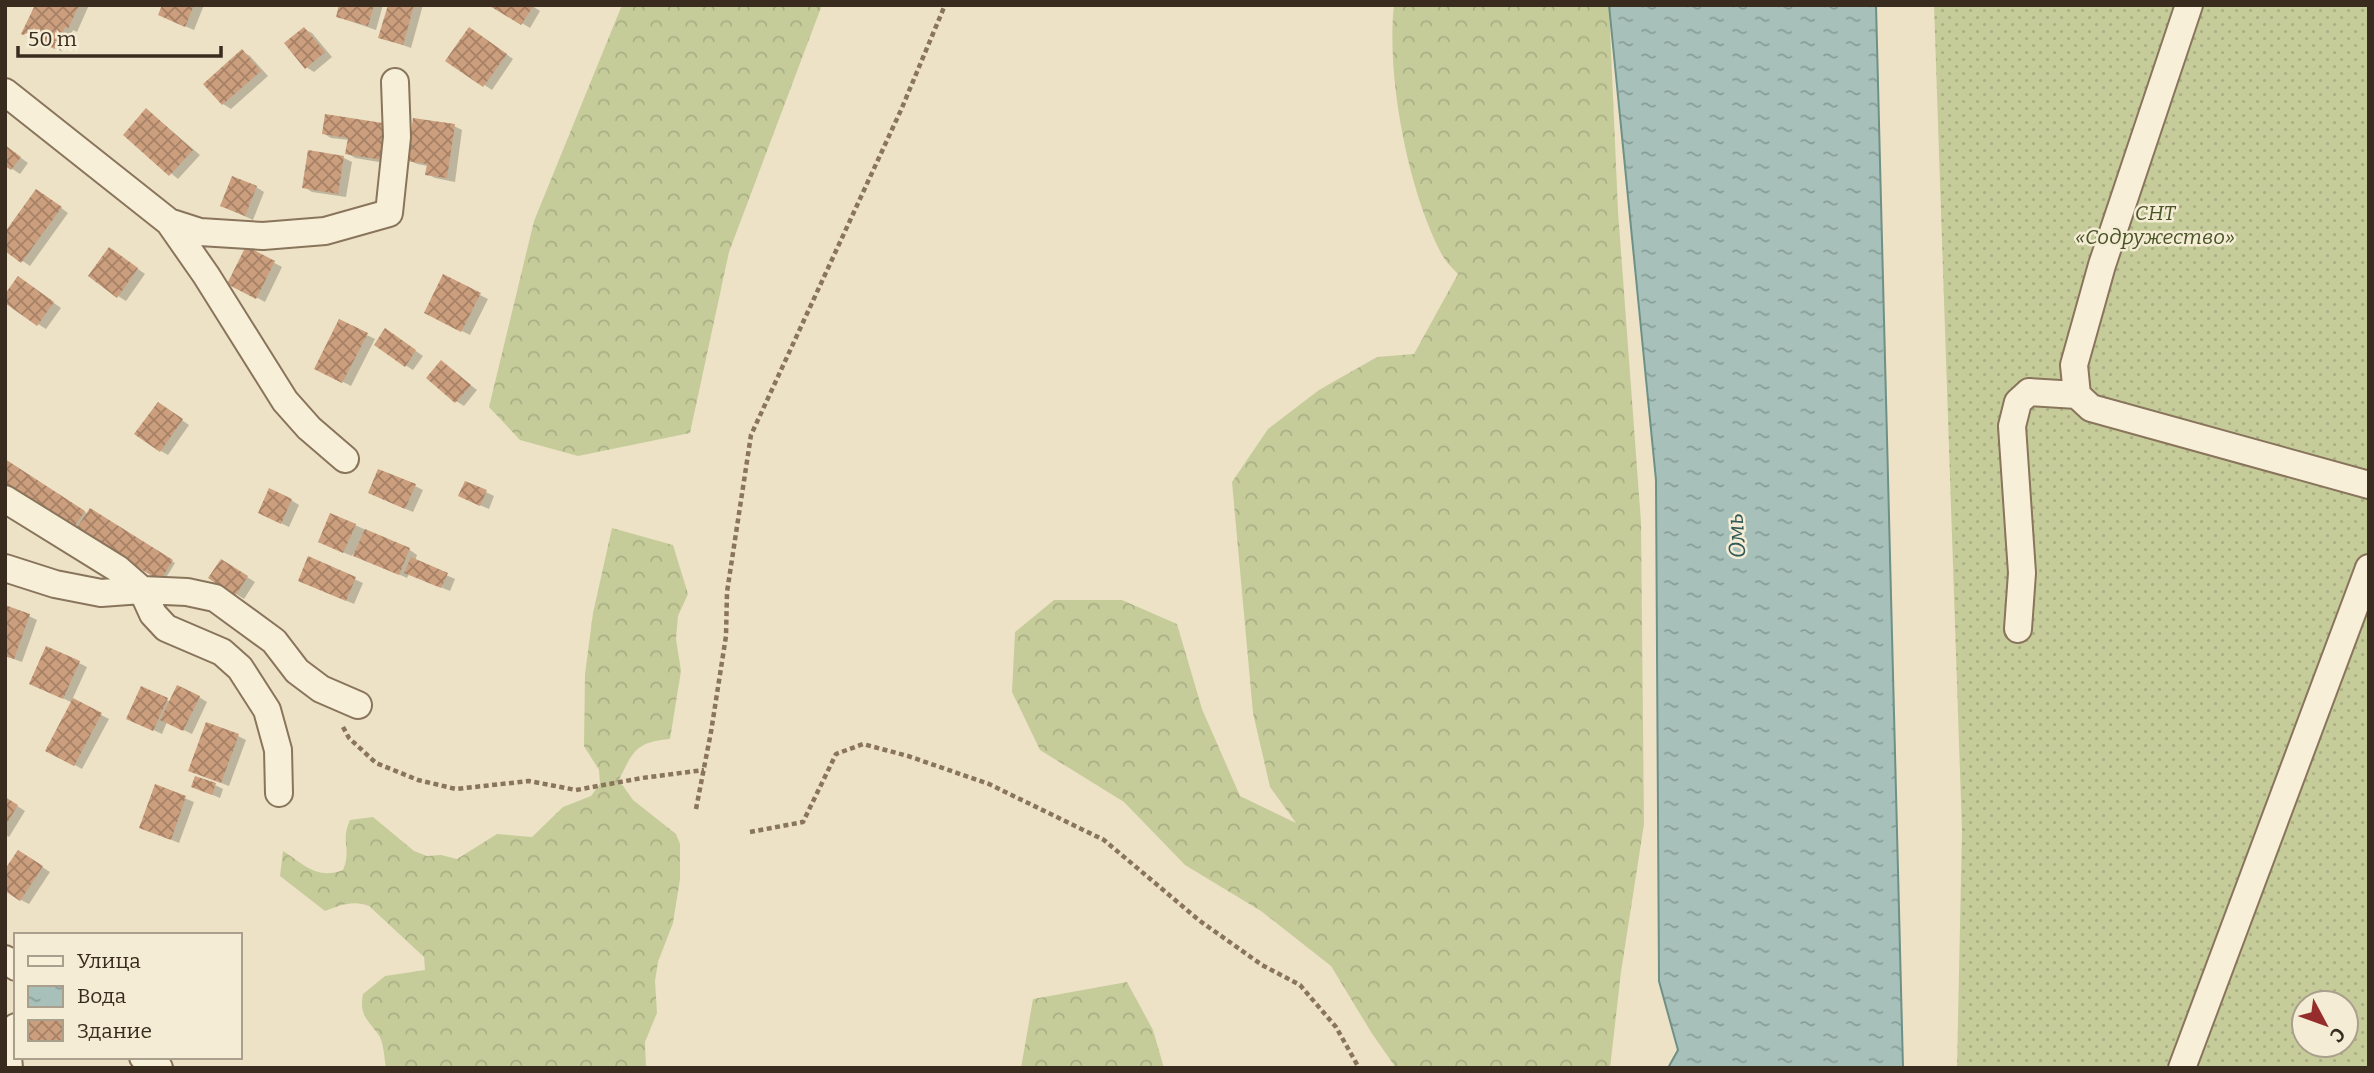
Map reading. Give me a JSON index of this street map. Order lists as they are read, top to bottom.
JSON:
{
  "water": ["Омь"],
  "parks": ["СНТ «Содружество»"],
  "legend": ["Улица", "Вода", "Здание"],
  "scale_bar": "50 m",
  "north": "bottom right"
}
